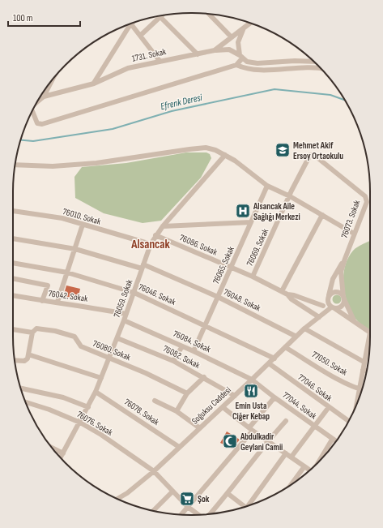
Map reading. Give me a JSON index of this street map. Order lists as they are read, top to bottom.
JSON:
{
  "streets": {
    "street": [
      "1731. Sokak",
      "76010. Sokak",
      "76073. Sokak",
      "76086. Sokak",
      "76069. Sokak",
      "76065. Sokak",
      "76046. Sokak",
      "76042. Sokak",
      "76059. Sokak",
      "76048. Sokak",
      "76084. Sokak",
      "76080. Sokak",
      "76082. Sokak",
      "77050. Sokak",
      "77046. Sokak",
      "Soğuksu Caddesi",
      "77044. Sokak",
      "76078. Sokak",
      "76076. Sokak"
    ]
  },
  "crossings": [
    ["76010. Sokak", "76059. Sokak"],
    ["76073. Sokak", "76069. Sokak"],
    ["76086. Sokak", "76069. Sokak"],
    ["76086. Sokak", "76065. Sokak"],
    ["76086. Sokak", "76059. Sokak"],
    ["76086. Sokak", "Soğuksu Caddesi"],
    ["76065. Sokak", "76046. Sokak"],
    ["76065. Sokak", "76048. Sokak"],
    ["76065. Sokak", "76084. Sokak"],
    ["76046. Sokak", "76059. Sokak"],
    ["76046. Sokak", "Soğuksu Caddesi"],
    ["76042. Sokak", "76059. Sokak"],
    ["76059. Sokak", "76048. Sokak"],
    ["76059. Sokak", "76084. Sokak"],
    ["76059. Sokak", "76080. Sokak"],
    ["76059. Sokak", "76082. Sokak"],
    ["76059. Sokak", "76078. Sokak"],
    ["76059. Sokak", "76076. Sokak"],
    ["76048. Sokak", "Soğuksu Caddesi"],
    ["76084. Sokak", "Soğuksu Caddesi"],
    ["76084. Sokak", "77044. Sokak"],
    ["76082. Sokak", "Soğuksu Caddesi"],
    ["77050. Sokak", "Soğuksu Caddesi"],
    ["77046. Sokak", "Soğuksu Caddesi"],
    ["Soğuksu Caddesi", "77044. Sokak"],
    ["Soğuksu Caddesi", "76078. Sokak"],
    ["Soğuksu Caddesi", "76076. Sokak"]
  ],
  "districts": ["Alsancak"],
  "water": ["Efrenk Deresi"],
  "places": {
    "school or university": ["Mehmet Akif Ersoy Ortaokulu"],
    "hospital": ["Alsancak Aile Sağlığı Merkezi"],
    "restaurant": ["Emin Usta Ciğer Kebap"],
    "mosque": ["Abdulkadir Geylani Camii"],
    "supermarket": ["Şok"]
  },
  "scale_bar": "100 m"
}
